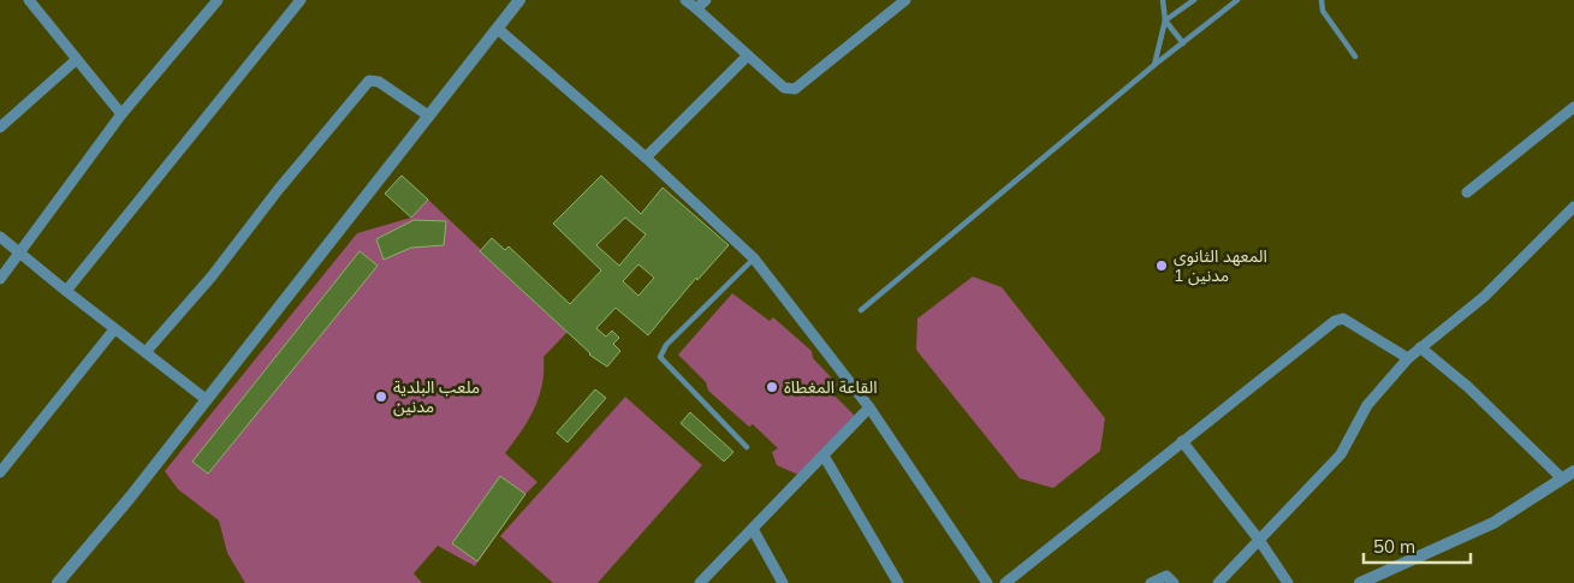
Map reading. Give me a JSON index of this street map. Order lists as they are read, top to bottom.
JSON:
{
  "places": ["المعهد الثانوي مدنين 1", "القاعة المغطاة", "ملعب البلدية مدنين"],
  "scale_bar": "50 m"
}
